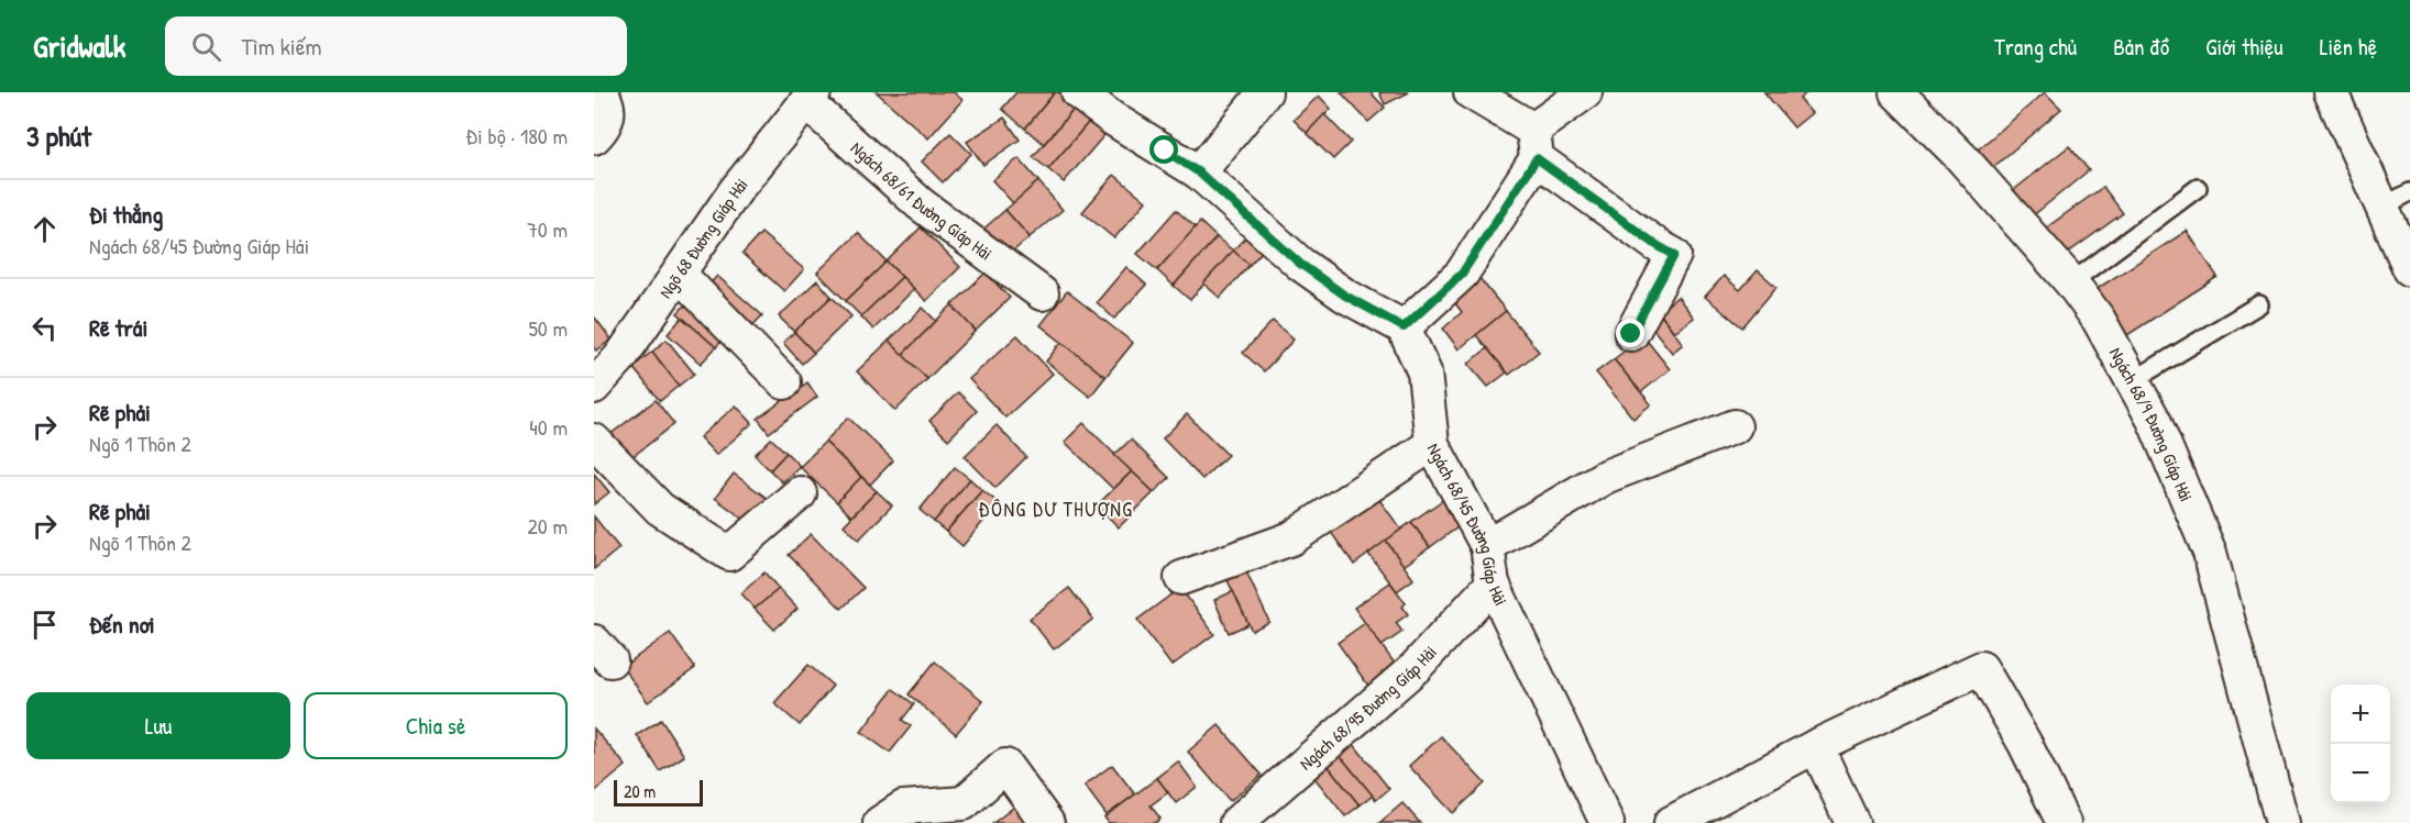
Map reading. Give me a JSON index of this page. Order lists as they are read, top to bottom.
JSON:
{
  "streets": {
    "street": [
      "Ngách 68/61 Đường Giáp Hải",
      "Ngõ 68 Đường Giáp Hải",
      "Ngách 68/9 Đường Giáp Hải",
      "Ngách 68/45 Đường Giáp Hải",
      "Ngách 68/95 Đường Giáp Hải"
    ]
  },
  "crossings": [
    ["Ngách 68/61 Đường Giáp Hải", "Ngõ 68 Đường Giáp Hải"],
    ["Ngách 68/45 Đường Giáp Hải", "Ngách 68/95 Đường Giáp Hải"]
  ],
  "districts": ["ĐÔNG DƯ THƯỢNG"],
  "scale_bar": "20 m",
  "page": {
    "header": "Gridwalk",
    "search": "Tìm kiếm",
    "nav": [
      "Trang chủ",
      "Bản đồ",
      "Giới thiệu",
      "Liên hệ"
    ],
    "heading": ["3 phút", "Đi bộ · 180 m"],
    "list": [
      ["Đi thẳng", "Ngách 68/45 Đường Giáp Hải", "70 m"],
      ["Rẽ trái", "50 m"],
      ["Rẽ phải", "Ngõ 1 Thôn 2", "40 m"],
      ["Rẽ phải", "Ngõ 1 Thôn 2", "20 m"],
      "Đến nơi"
    ],
    "buttons": ["Lưu", "Chia sẻ"],
    "map_buttons": ["+", "−"],
    "scale": "20 m"
  }
}
